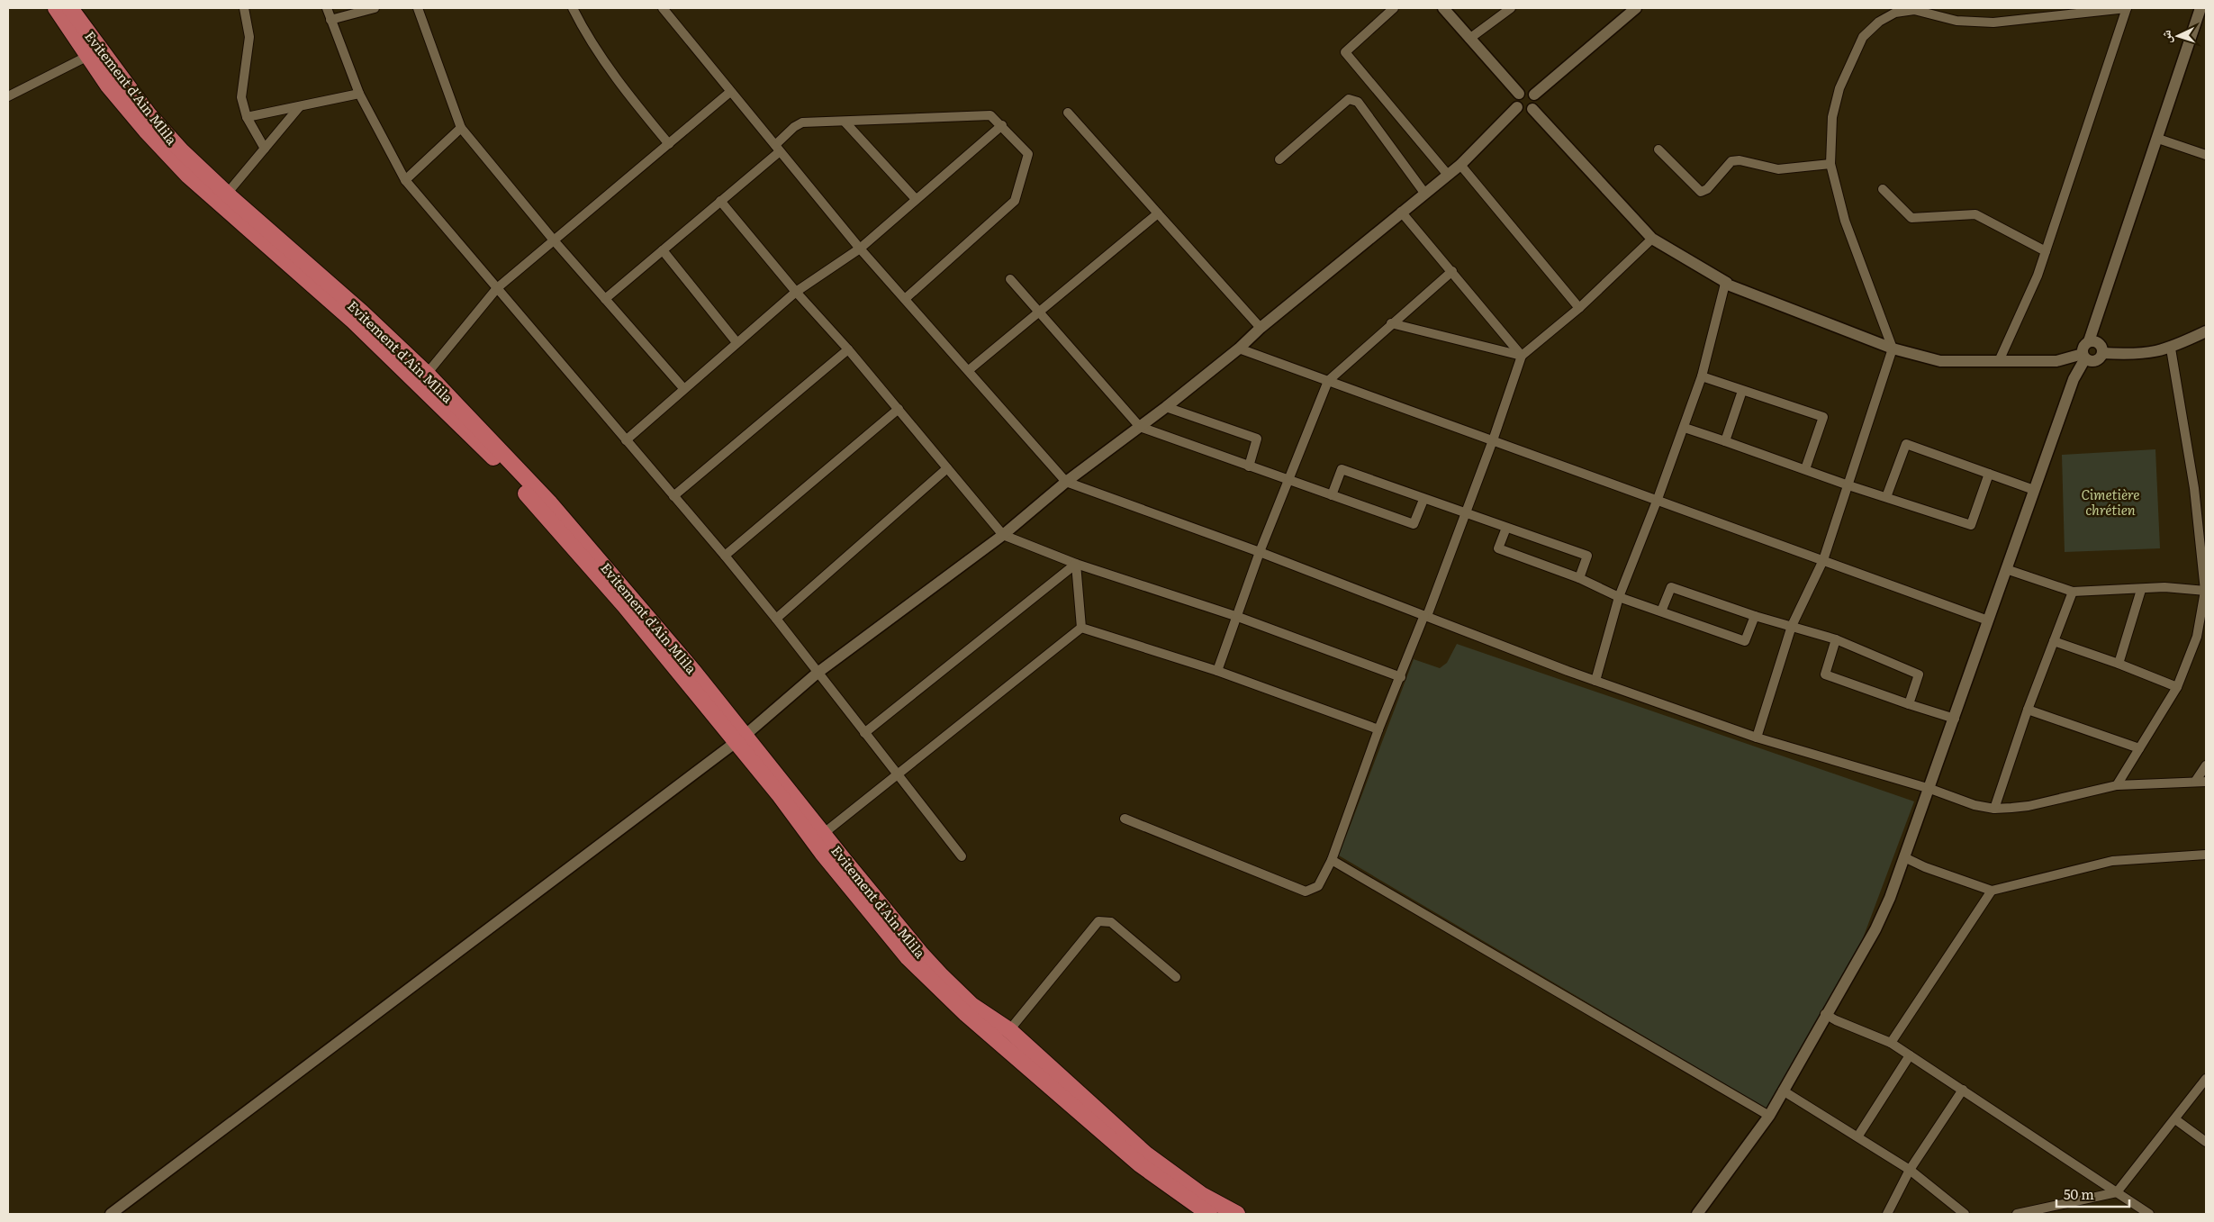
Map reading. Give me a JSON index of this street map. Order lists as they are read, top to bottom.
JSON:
{
  "streets": {
    "highway": ["Evitement d'Ain Mlila"]
  },
  "parks": ["Cimetière chrétien"],
  "scale_bar": "50 m",
  "north": "left"
}
